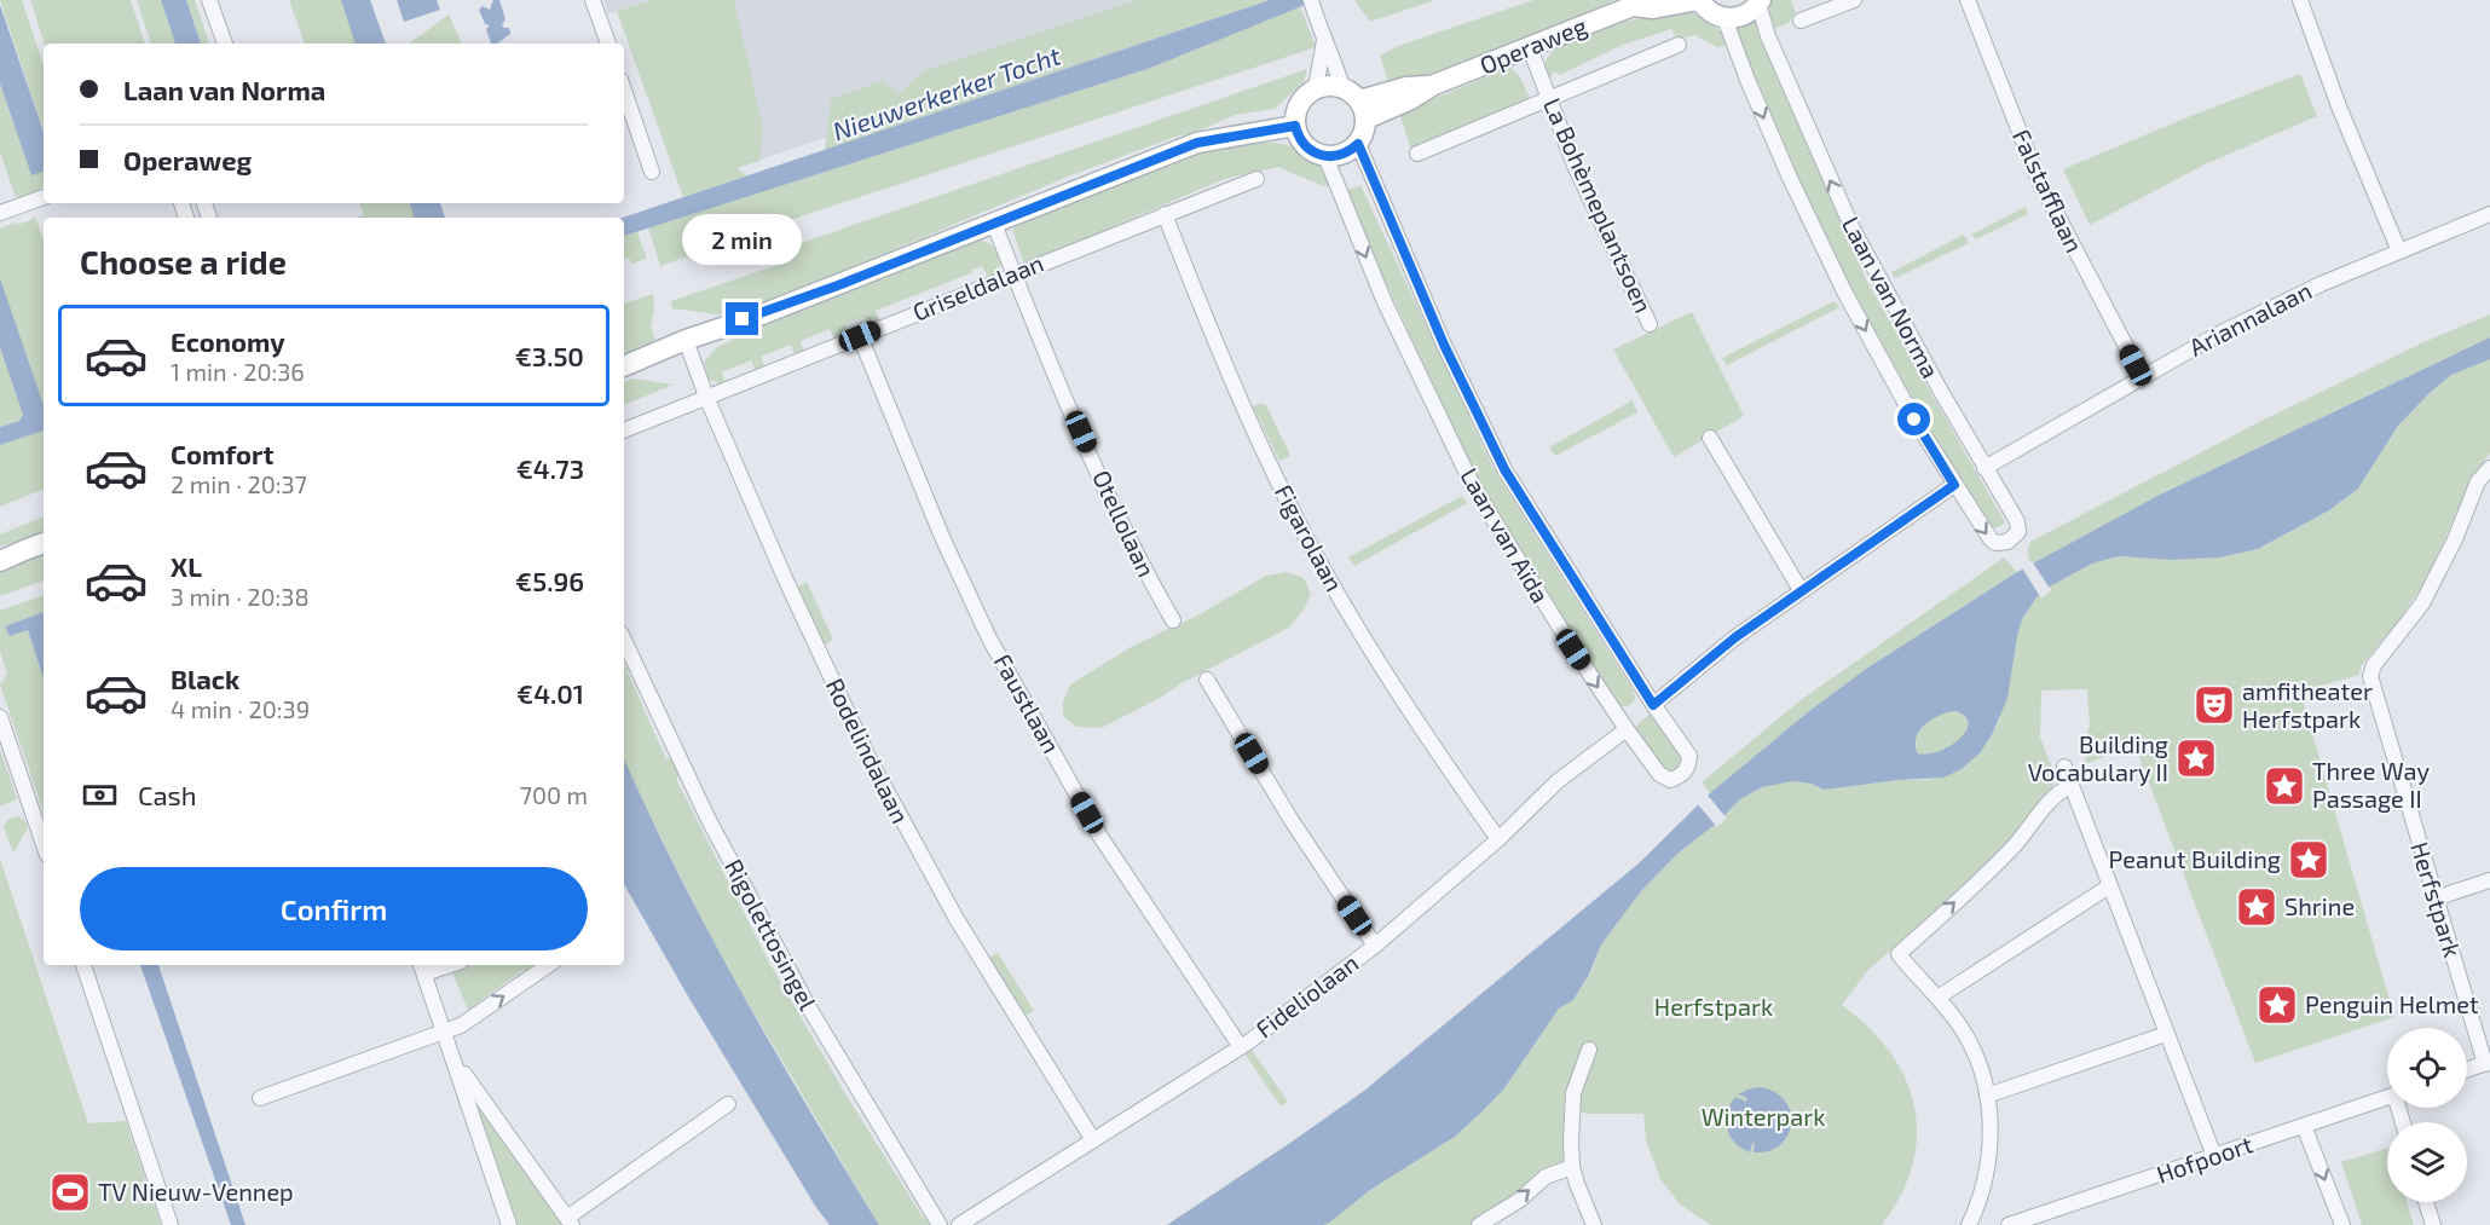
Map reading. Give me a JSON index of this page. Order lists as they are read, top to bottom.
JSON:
{
  "streets": {
    "main road": ["Operaweg"],
    "street": [
      "Falstafflaan",
      "La Bohèmeplantsoen",
      "Griseldalaan",
      "Laan van Norma",
      "Ariannalaan",
      "Otellolaan",
      "Laan van Aïda",
      "Figarolaan",
      "Faustlaan",
      "Rodelindalaan",
      "Herfstpark",
      "Rigolettosingel",
      "Fideliolaan",
      "Hofpoort"
    ]
  },
  "crossings": [
    ["Operaweg", "La Bohèmeplantsoen"],
    ["Operaweg", "Laan van Aïda"],
    ["Falstafflaan", "Ariannalaan"],
    ["Griseldalaan", "Otellolaan"],
    ["Griseldalaan", "Figarolaan"],
    ["Griseldalaan", "Faustlaan"],
    ["Griseldalaan", "Rodelindalaan"],
    ["Laan van Norma", "Ariannalaan"],
    ["Laan van Aïda", "Fideliolaan"],
    ["Figarolaan", "Fideliolaan"],
    ["Faustlaan", "Fideliolaan"],
    ["Rodelindalaan", "Fideliolaan"]
  ],
  "water": ["Nieuwerkerker Tocht"],
  "parks": ["Herfstpark", "Winterpark"],
  "places": {
    "theatre": ["amfitheater Herfstpark"],
    "place": [
      "Building Vocabulary II",
      "Three Way Passage II",
      "Peanut Building",
      "Shrine",
      "Penguin Helmet"
    ],
    "sports": ["TV Nieuw-Vennep"]
  },
  "page": {
    "banner": ["Laan van Norma", "Operaweg"],
    "bubble": "2 min",
    "heading": "Choose a ride",
    "list": [
      {
        "name": "Economy",
        "note": "1 min · 20:36",
        "value": "€3.50"
      },
      {
        "name": "Comfort",
        "note": "2 min · 20:37",
        "value": "€4.73"
      },
      {
        "name": "XL",
        "note": "3 min · 20:38",
        "value": "€5.96"
      },
      {
        "name": "Black",
        "note": "4 min · 20:39",
        "value": "€4.01"
      }
    ],
    "pay": ["Cash", "700 m"],
    "buttons": "Confirm"
  }
}
